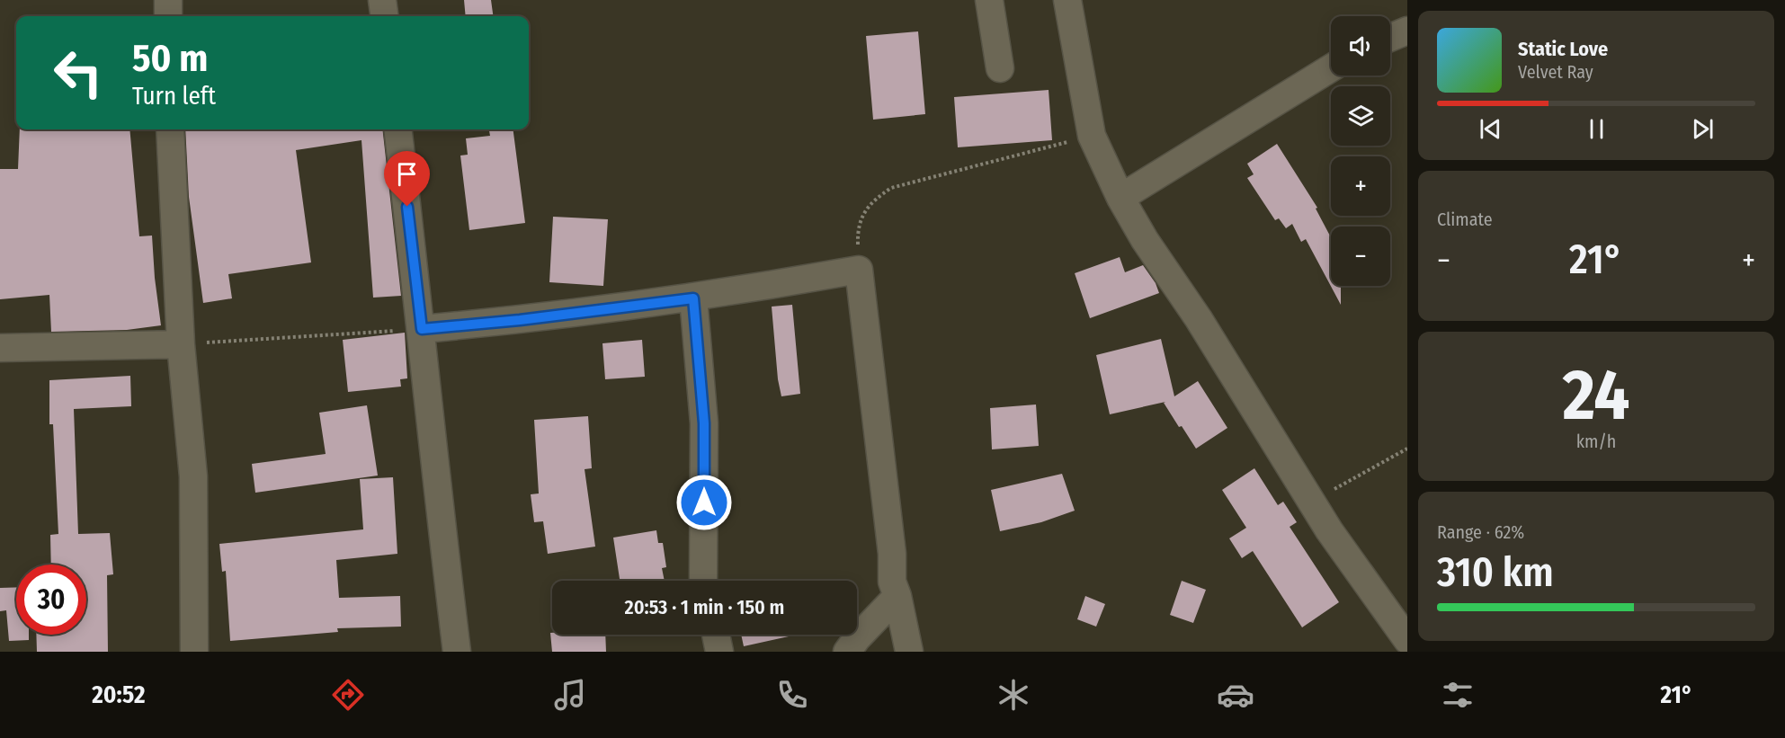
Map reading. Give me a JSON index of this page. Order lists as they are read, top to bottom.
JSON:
{
  "page": {
    "map_buttons": ["+", "−"],
    "turn": ["50 m", "Turn left"],
    "song": ["Static Love", "Velvet Ray"],
    "tile": [
      "Climate",
      ["24", "km/h"],
      ["Range · 62%", "310 km"]
    ],
    "heat": ["−", "21°", "+"],
    "limit": "30",
    "trip": "20:53 · 1 min · 150 m",
    "tabs": ["20:52", "21°"]
  }
}
